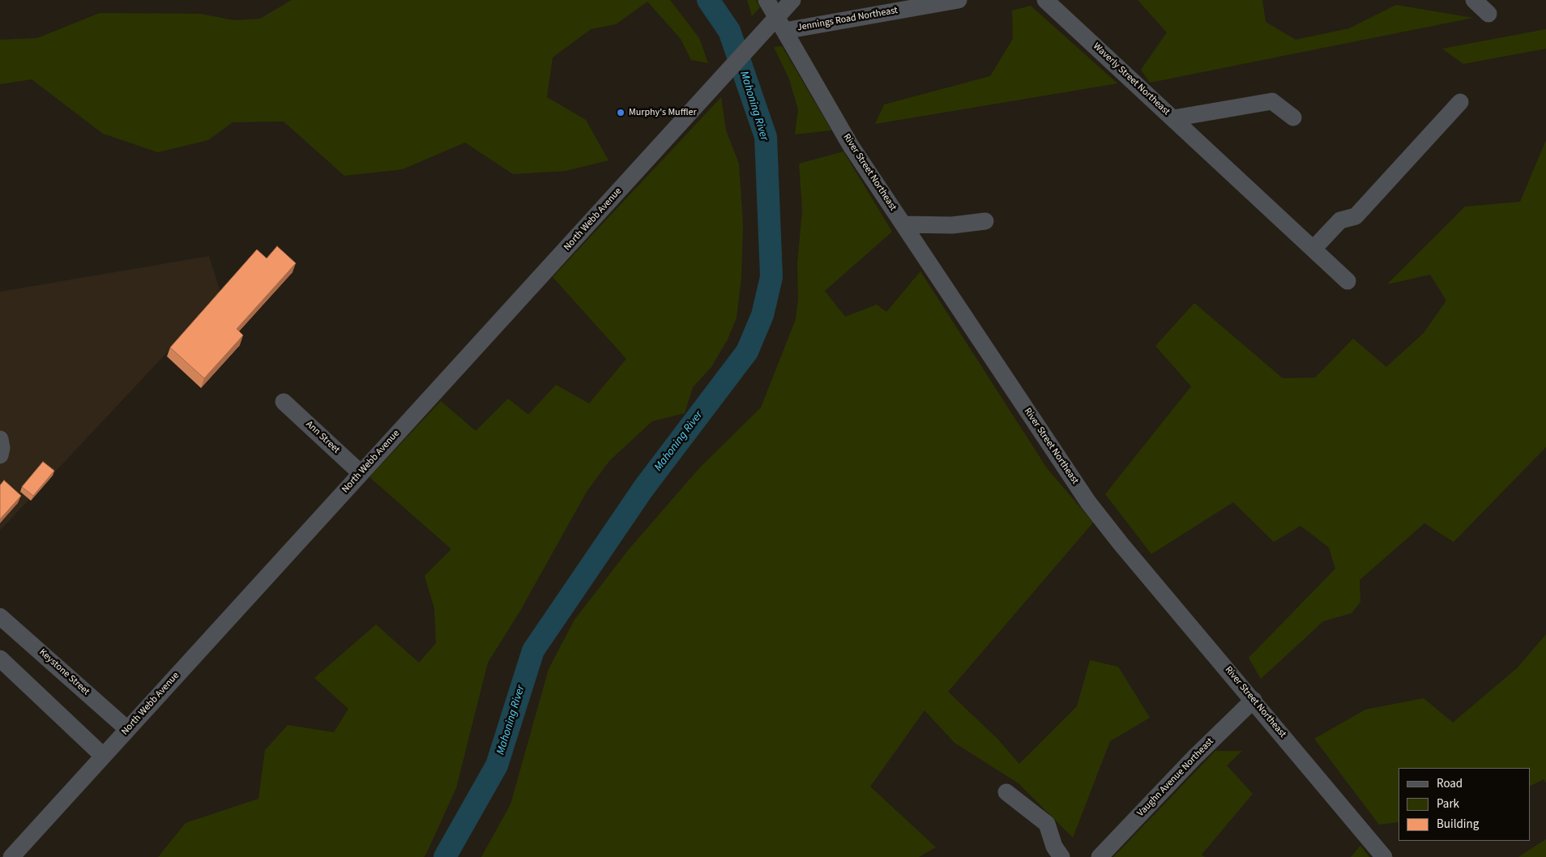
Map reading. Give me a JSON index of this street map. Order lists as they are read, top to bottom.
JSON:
{
  "streets": {
    "street": [
      "Jennings Road Northeast",
      "Waverly Street Northeast",
      "River Street Northeast",
      "North Webb Avenue",
      "Ann Street",
      "Keystone Street",
      "Vaughn Avenue Northeast"
    ]
  },
  "crossings": [
    ["Jennings Road Northeast", "River Street Northeast"],
    ["Jennings Road Northeast", "North Webb Avenue"],
    ["River Street Northeast", "North Webb Avenue"],
    ["River Street Northeast", "Vaughn Avenue Northeast"],
    ["North Webb Avenue", "Ann Street"],
    ["North Webb Avenue", "Keystone Street"]
  ],
  "water": ["Mahoning River"],
  "places": ["Murphy's Muffler"],
  "legend": ["Road", "Park", "Building"]
}
